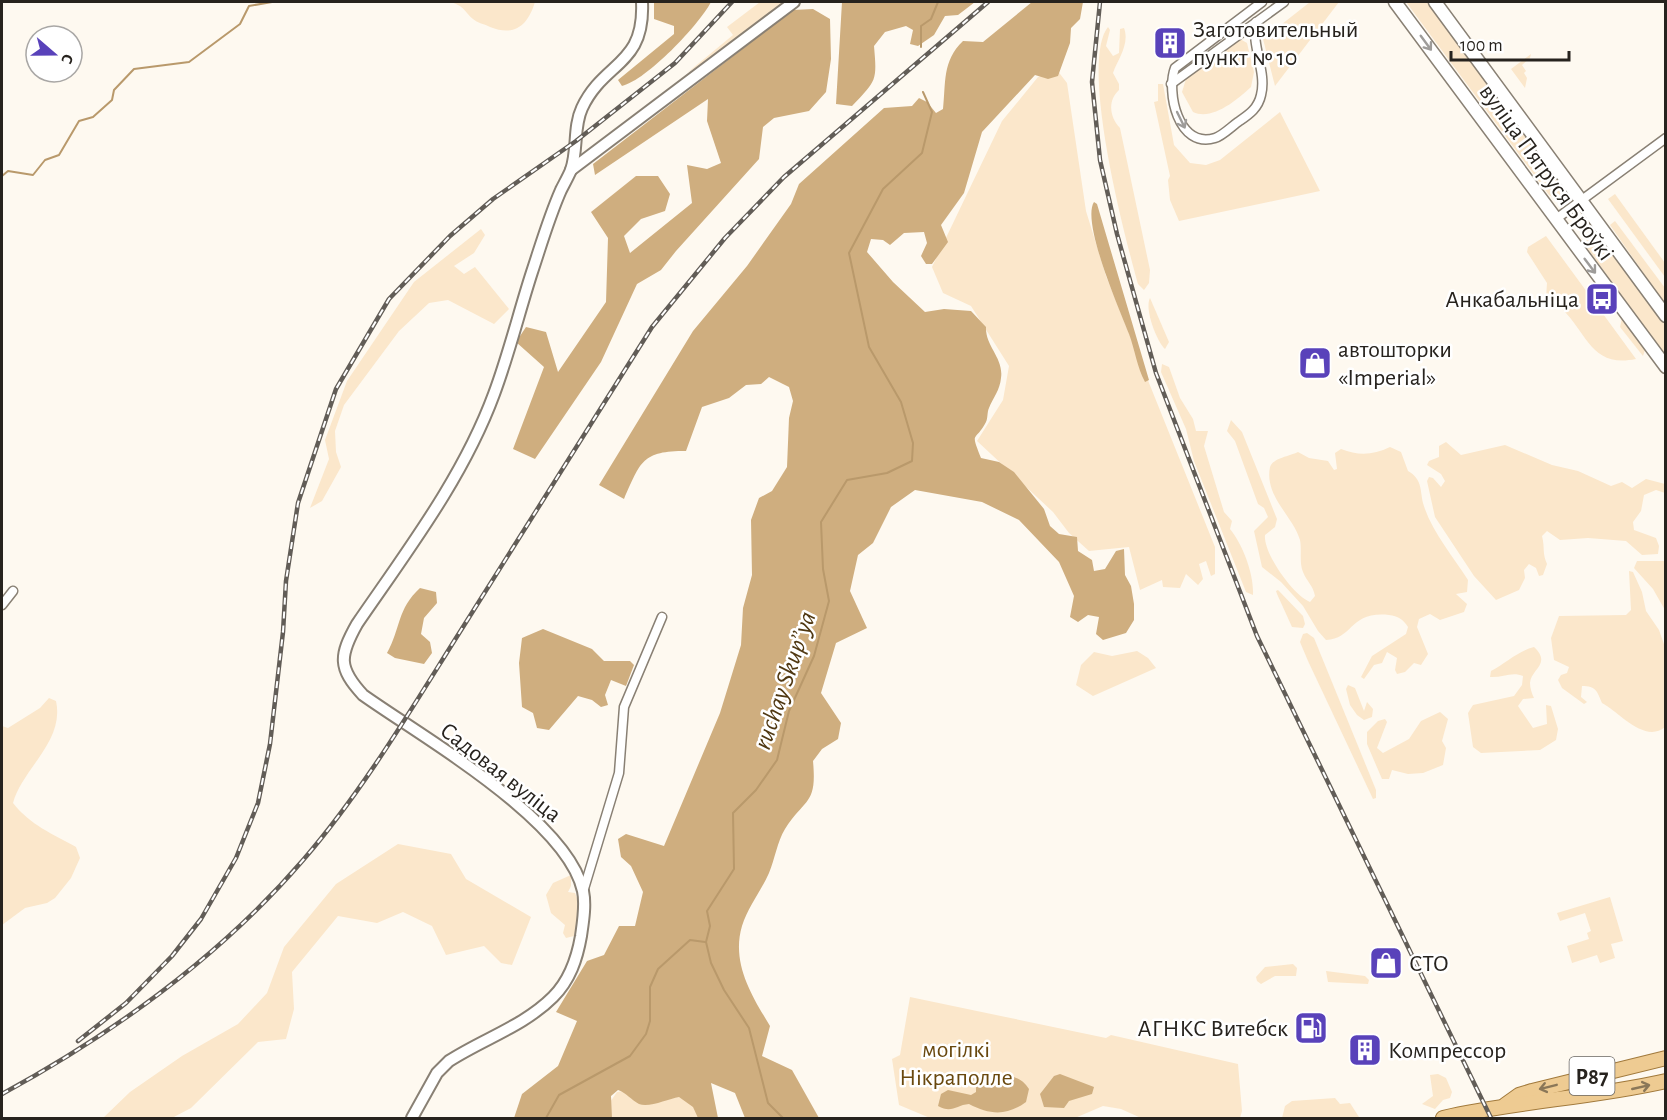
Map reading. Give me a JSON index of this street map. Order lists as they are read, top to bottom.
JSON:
{
  "streets": {
    "main road": ["вуліца Пятруся Броўкі", "Р87"],
    "street": ["Садовая вуліца"]
  },
  "water": ["ruchay Skup’’ya"],
  "parks": ["могілкі Нікраполле"],
  "places": {
    "building": ["Заготовительный пункт № 10", "Компрессор"],
    "bus stop": ["Анкабальніца"],
    "shop": ["автошторки «Imperial»", "СТО"],
    "fuel station": ["АГНКС Витебск"]
  },
  "scale_bar": "100 m",
  "north": "right"
}
